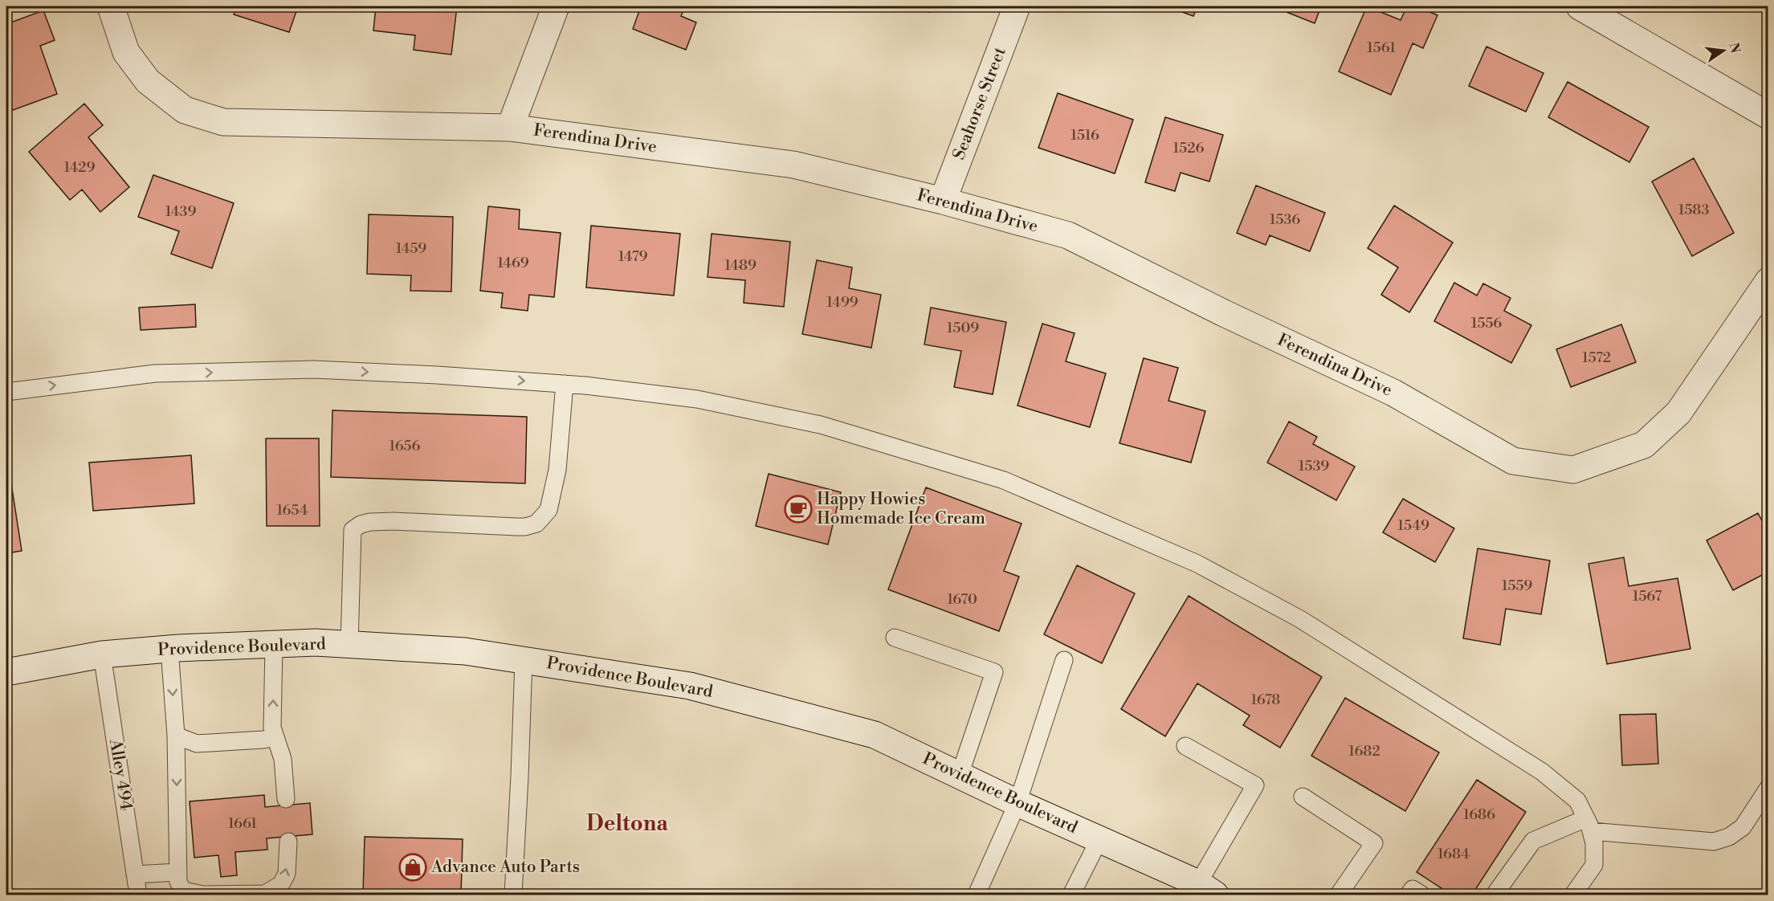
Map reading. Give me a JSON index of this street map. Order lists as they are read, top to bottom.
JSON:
{
  "streets": {
    "street": ["Seahorse Street", "Ferendina Drive", "Providence Boulevard"],
    "lane": ["Alley 494"]
  },
  "crossings": [
    ["Seahorse Street", "Ferendina Drive"],
    ["Providence Boulevard", "Alley 494"]
  ],
  "districts": ["Deltona"],
  "places": {
    "cafe": ["Happy Howies Homemade Ice Cream"],
    "shop": ["Advance Auto Parts"]
  },
  "house_numbers": [
    "1561",
    "1516",
    "1526",
    "1429",
    "1583",
    "1439",
    "1536",
    "1459",
    "1479",
    "1469",
    "1489",
    "1499",
    "1556",
    "1509",
    "1572",
    "1656",
    "1539",
    "1654",
    "1549",
    "1559",
    "1567",
    "1670",
    "1678",
    "1682",
    "1686",
    "1661",
    "1684"
  ],
  "north": "right"
}
